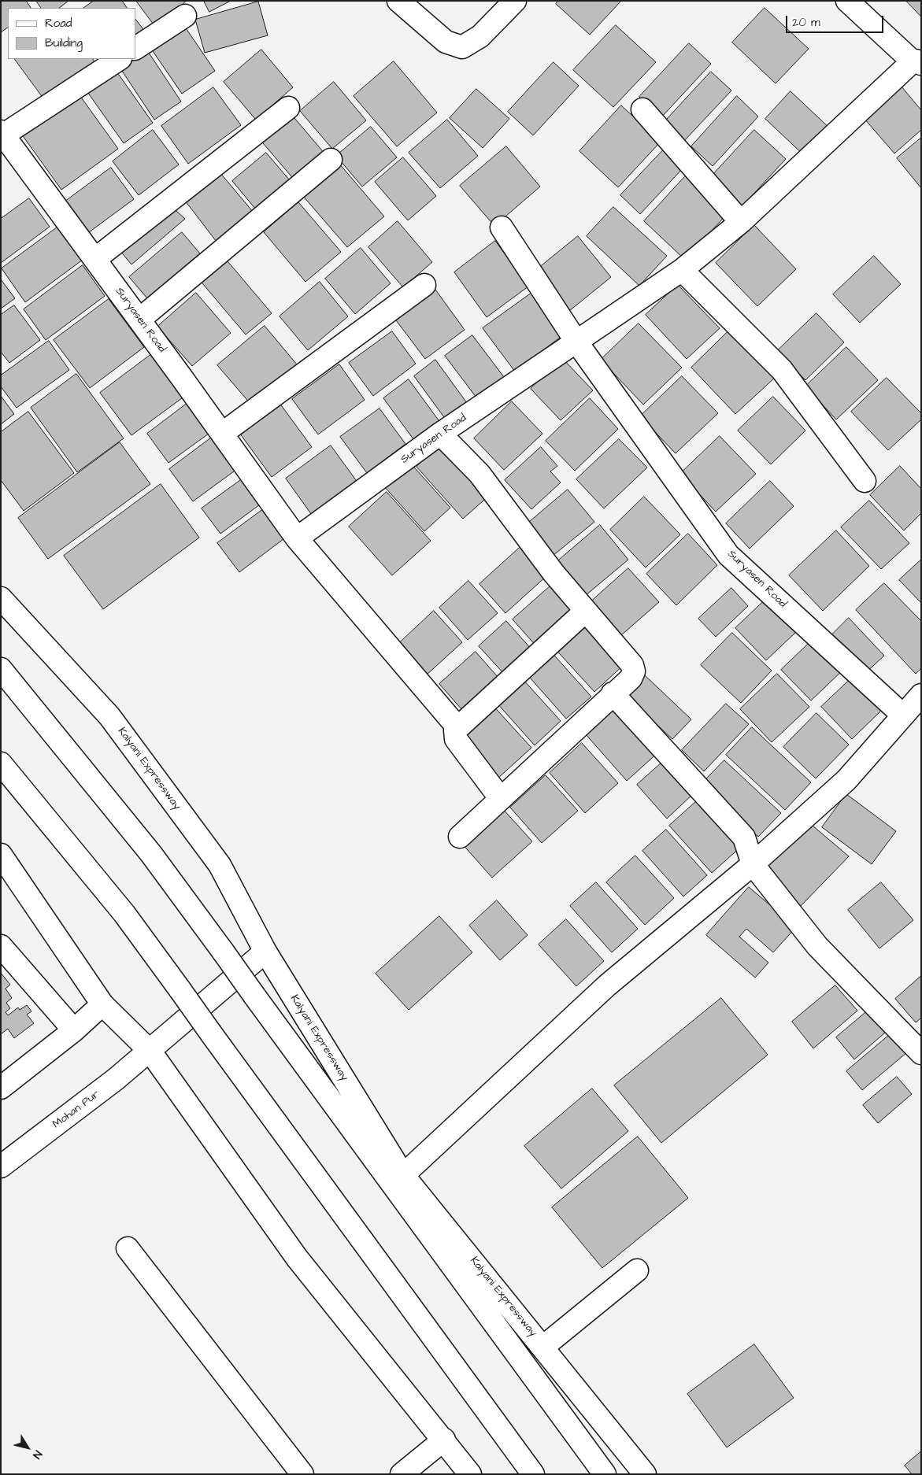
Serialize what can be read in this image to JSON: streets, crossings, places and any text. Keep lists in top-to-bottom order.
{
  "streets": {
    "main road": ["Suryasen Road", "Kalyani Expressway", "Mohan Pur"]
  },
  "crossings": [
    ["Kalyani Expressway", "Mohan Pur"]
  ],
  "legend": ["Road", "Building"],
  "scale_bar": "20 m",
  "north": "bottom right"
}
